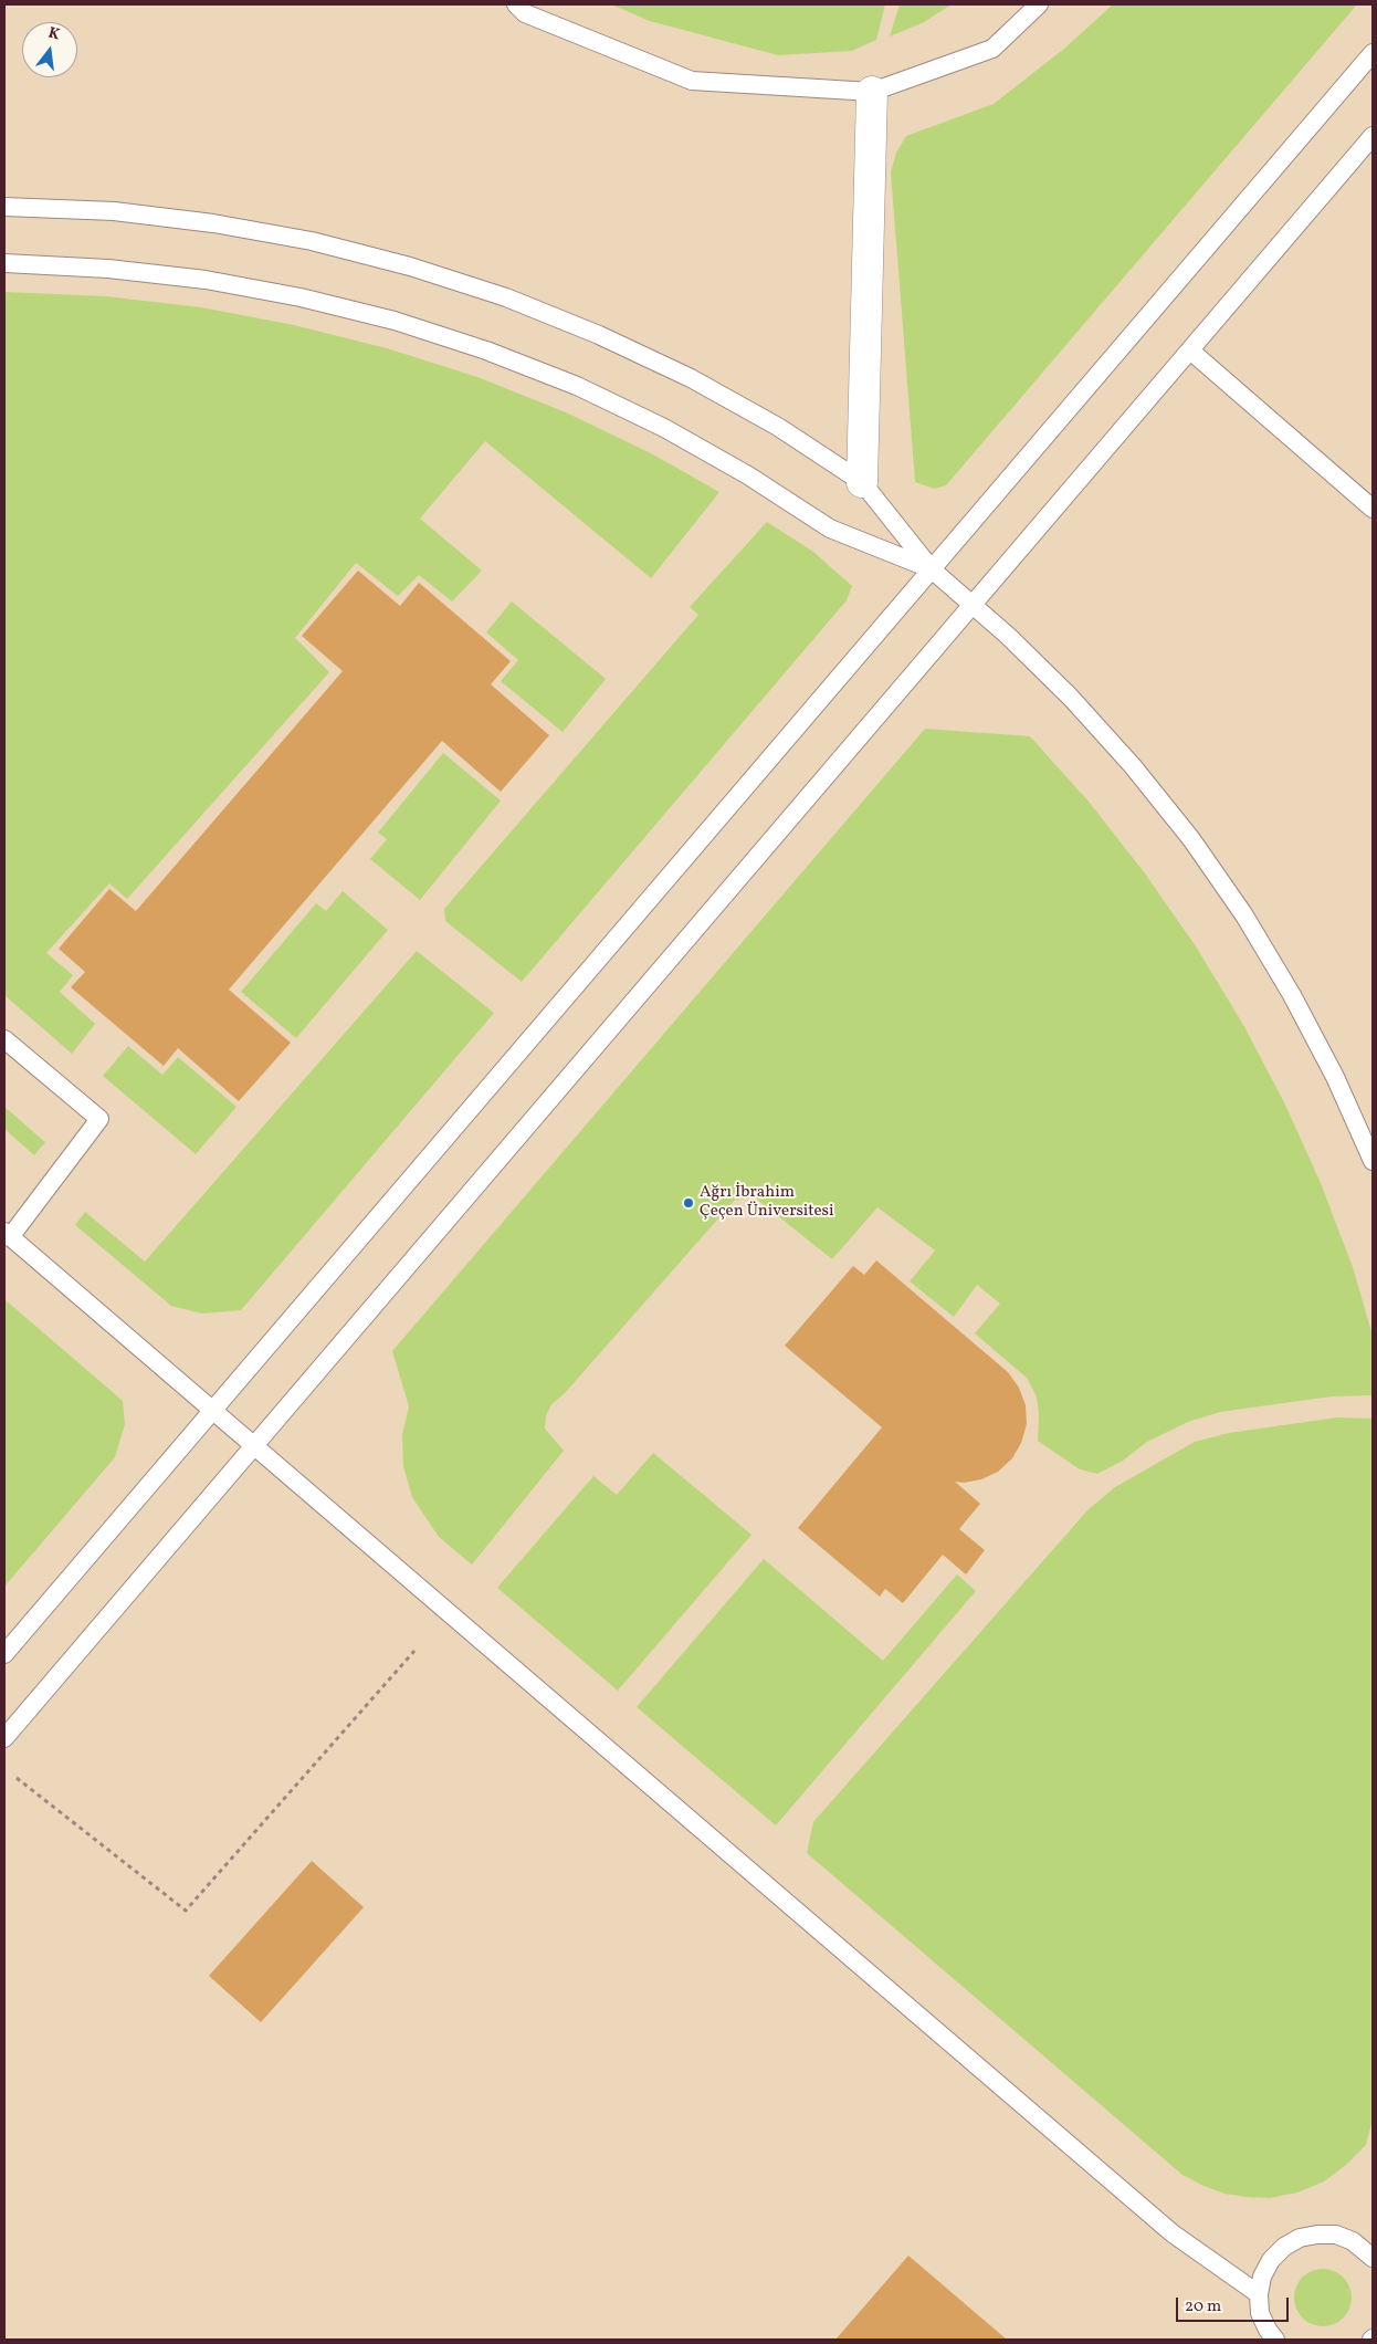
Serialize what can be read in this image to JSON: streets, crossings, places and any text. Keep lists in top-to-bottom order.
{
  "places": ["Ağrı İbrahim Çeçen Üniversitesi"],
  "scale_bar": "20 m",
  "north": "top"
}
